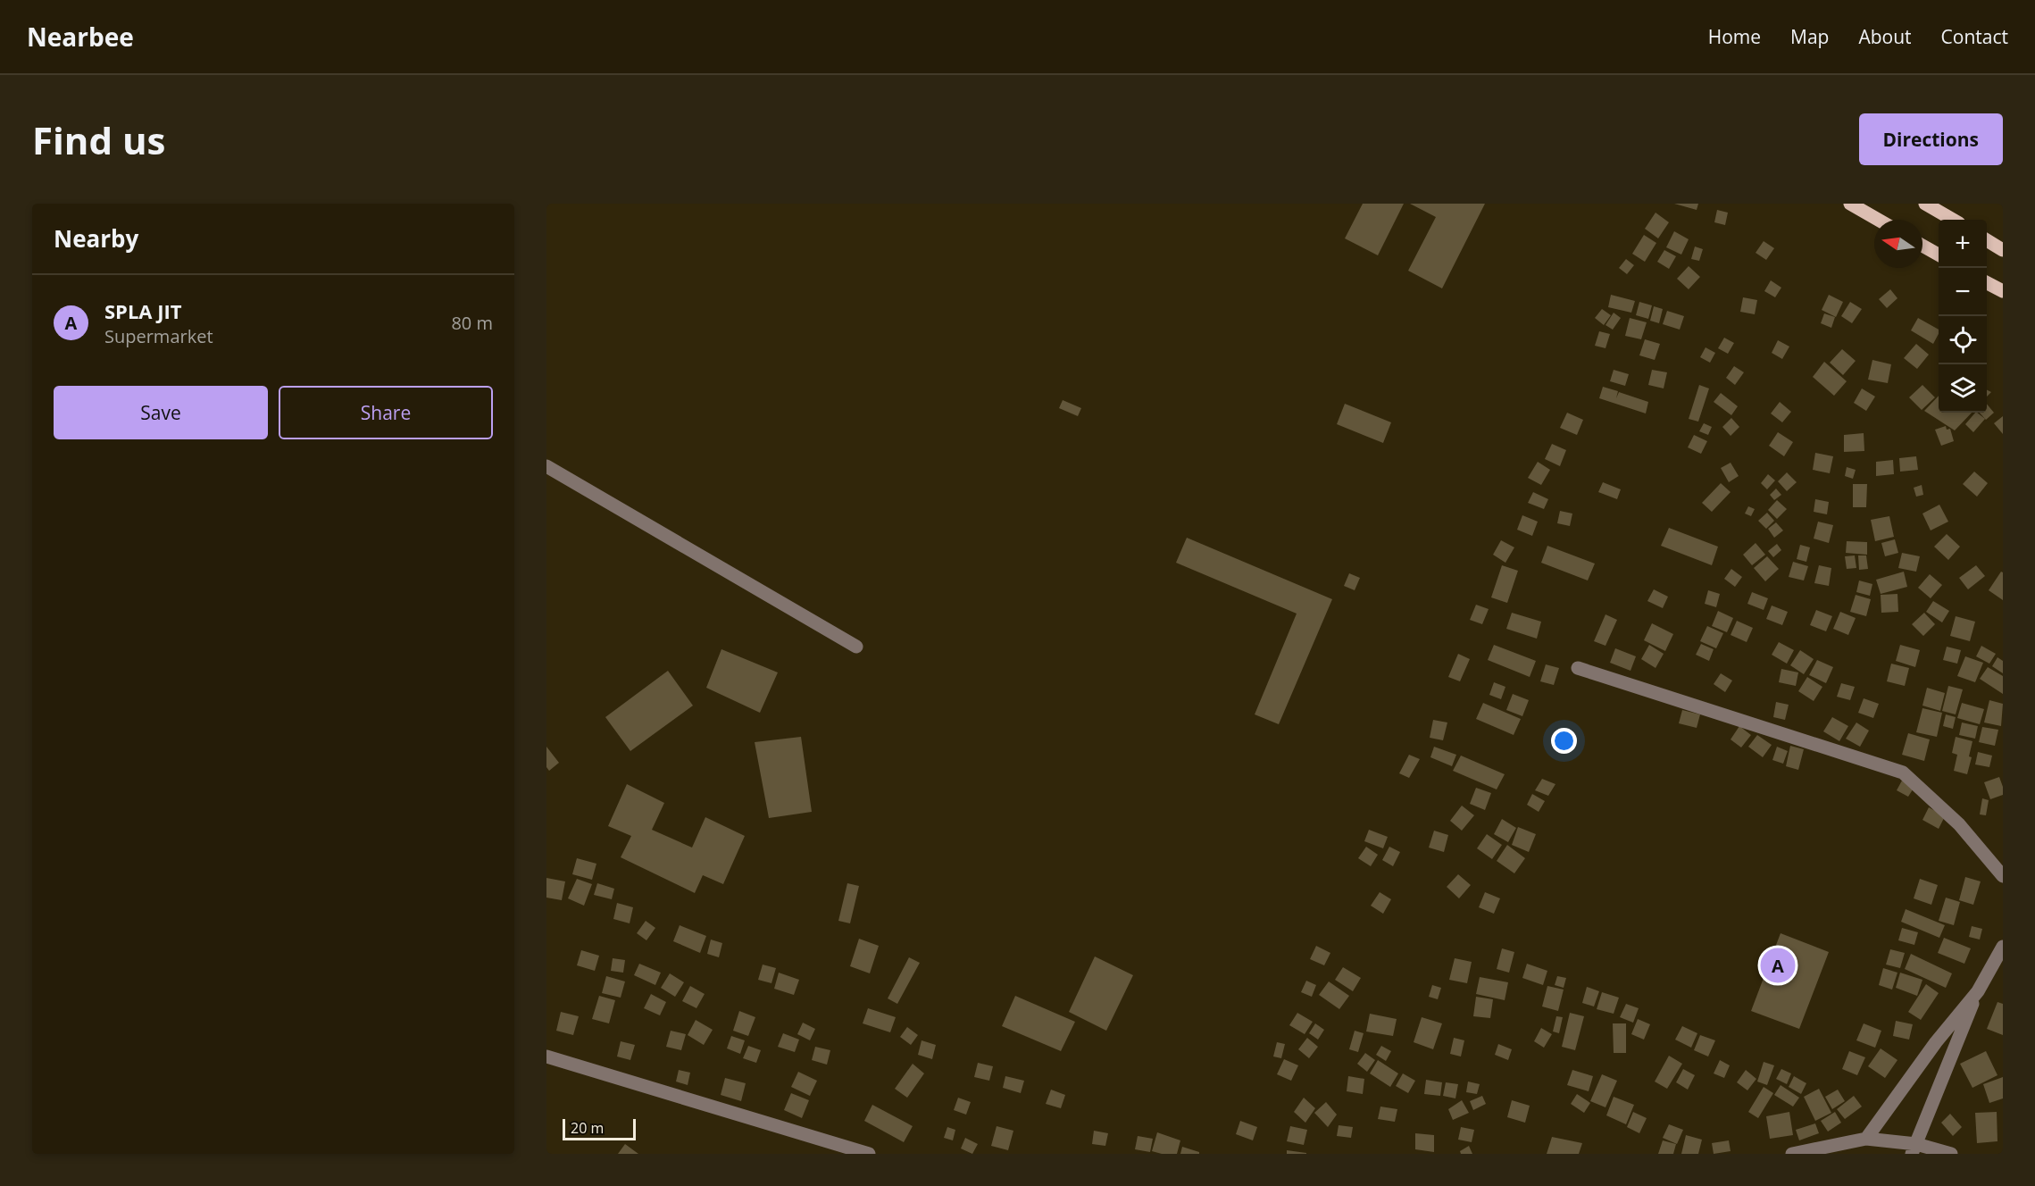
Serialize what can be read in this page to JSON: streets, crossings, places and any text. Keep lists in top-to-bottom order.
{
  "scale_bar": "20 m",
  "north": "left",
  "page": {
    "header": "Nearbee",
    "nav": [
      "Home",
      "Map",
      "About",
      "Contact"
    ],
    "buttons": [
      "Directions",
      ["Save", "Share"]
    ],
    "title": "Find us",
    "heading": "Nearby",
    "map_buttons": ["+", "−"],
    "list": [
      {
        "mark": "A",
        "name": "SPLA JIT",
        "note": "Supermarket",
        "value": "80 m"
      }
    ],
    "pins": "A",
    "scale": "20 m"
  }
}
